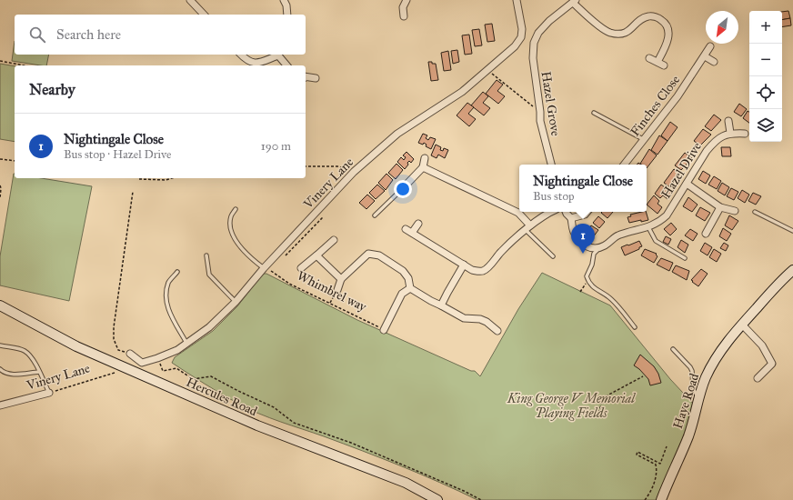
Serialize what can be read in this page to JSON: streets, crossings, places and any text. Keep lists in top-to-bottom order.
{
  "streets": {
    "street": [
      "Hazel Grove",
      "Finches Close",
      "Hazel Drive",
      "Vinery Lane",
      "Whimbrel way",
      "Hercules Road",
      "Haye Road"
    ]
  },
  "crossings": [
    ["Vinery Lane", "Whimbrel way"]
  ],
  "parks": ["King George V Memorial Playing Fields"],
  "north": "bottom left",
  "page": {
    "map_buttons": ["+", "−"],
    "search": "Search here",
    "heading": "Nearby",
    "list": [
      {
        "mark": "1",
        "name": "Nightingale Close",
        "note": "Bus stop · Hazel Drive",
        "value": "190 m"
      }
    ],
    "popup": ["Nightingale Close", "Bus stop"],
    "pins": "1"
  }
}
